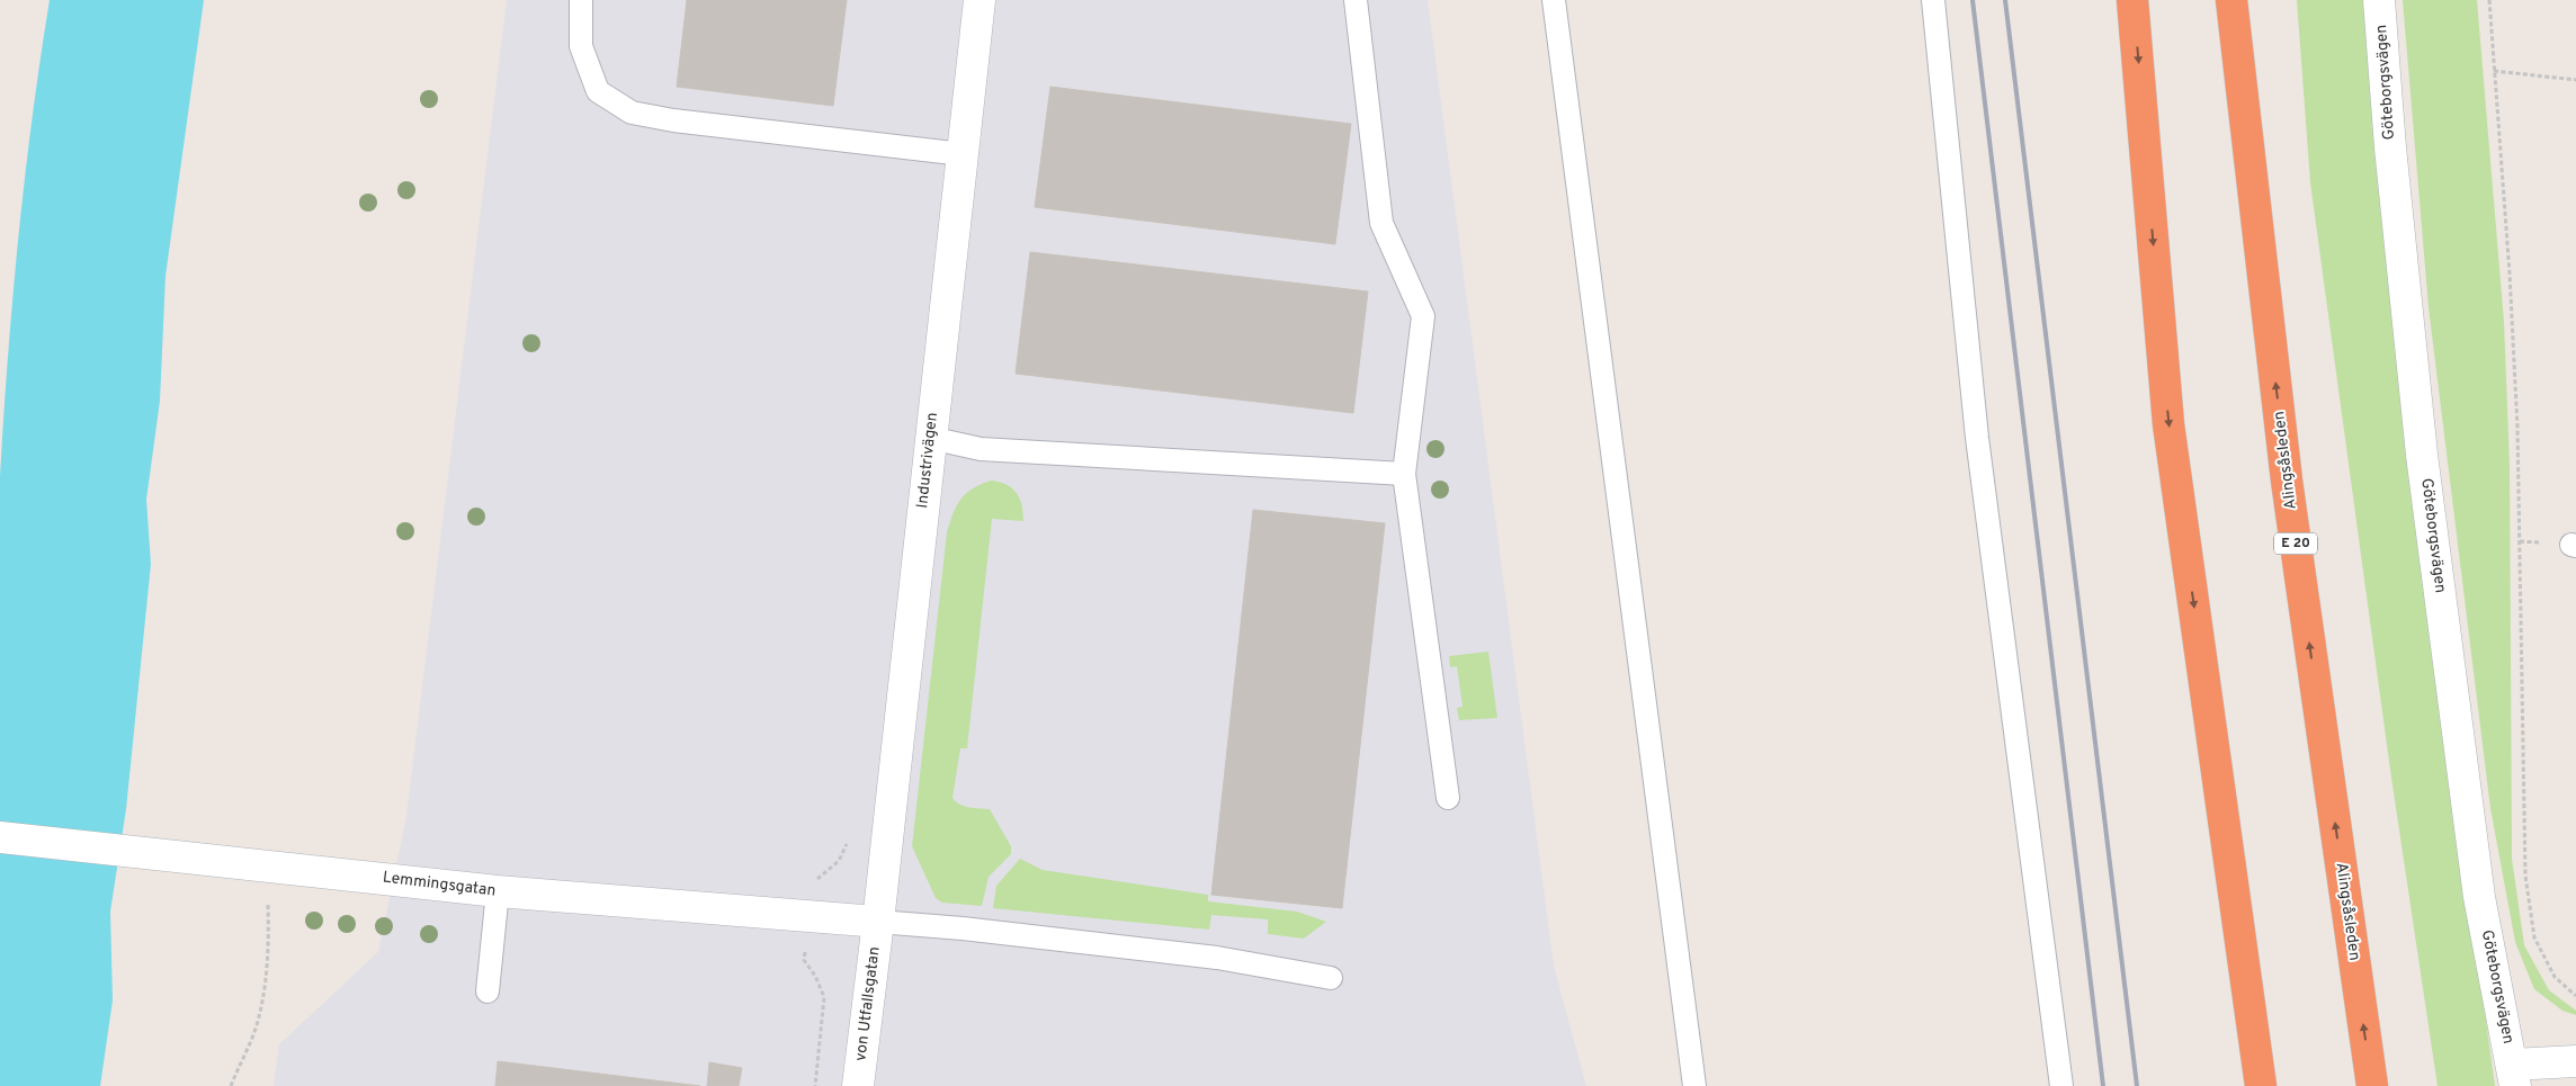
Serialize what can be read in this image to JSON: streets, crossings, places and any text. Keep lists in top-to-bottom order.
{
  "streets": {
    "highway": ["Alingsåsleden", "E 20"],
    "street": [
      "Göteborgsvägen",
      "Industrivägen",
      "Lemmingsgatan",
      "von Utfallsgatan"
    ]
  },
  "crossings": [
    ["Industrivägen", "Lemmingsgatan"],
    ["Industrivägen", "von Utfallsgatan"],
    ["Lemmingsgatan", "von Utfallsgatan"]
  ]
}
